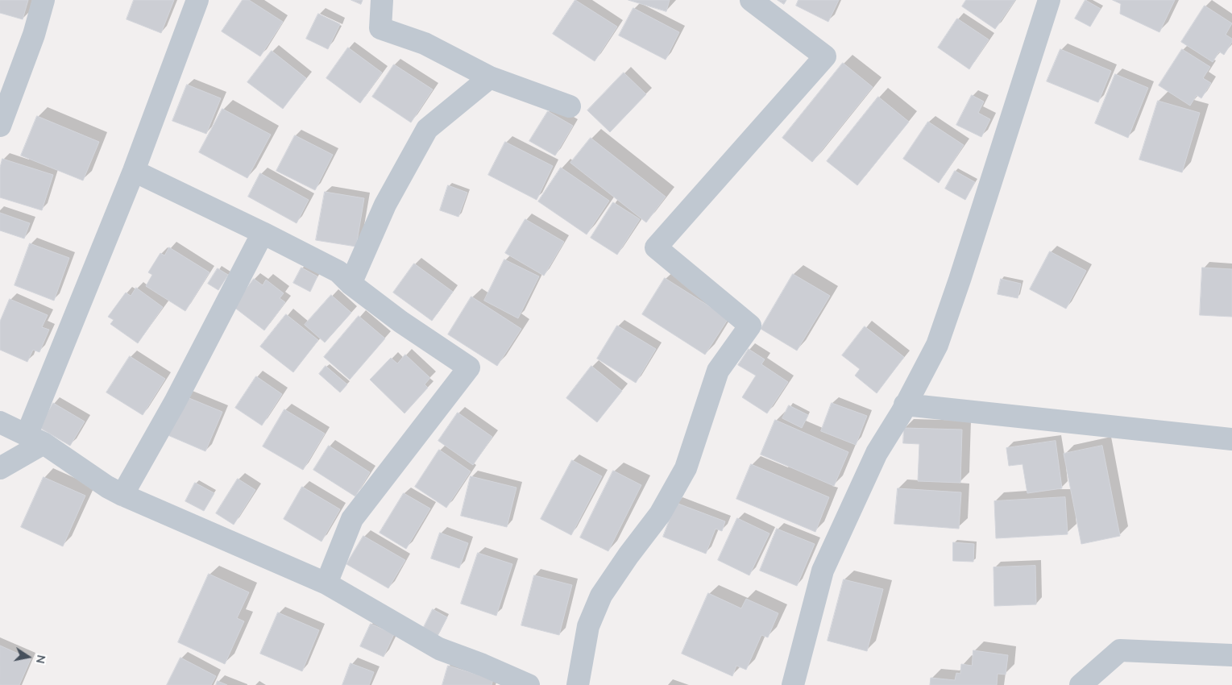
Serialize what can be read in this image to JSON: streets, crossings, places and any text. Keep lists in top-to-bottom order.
{
  "north": "right"
}
